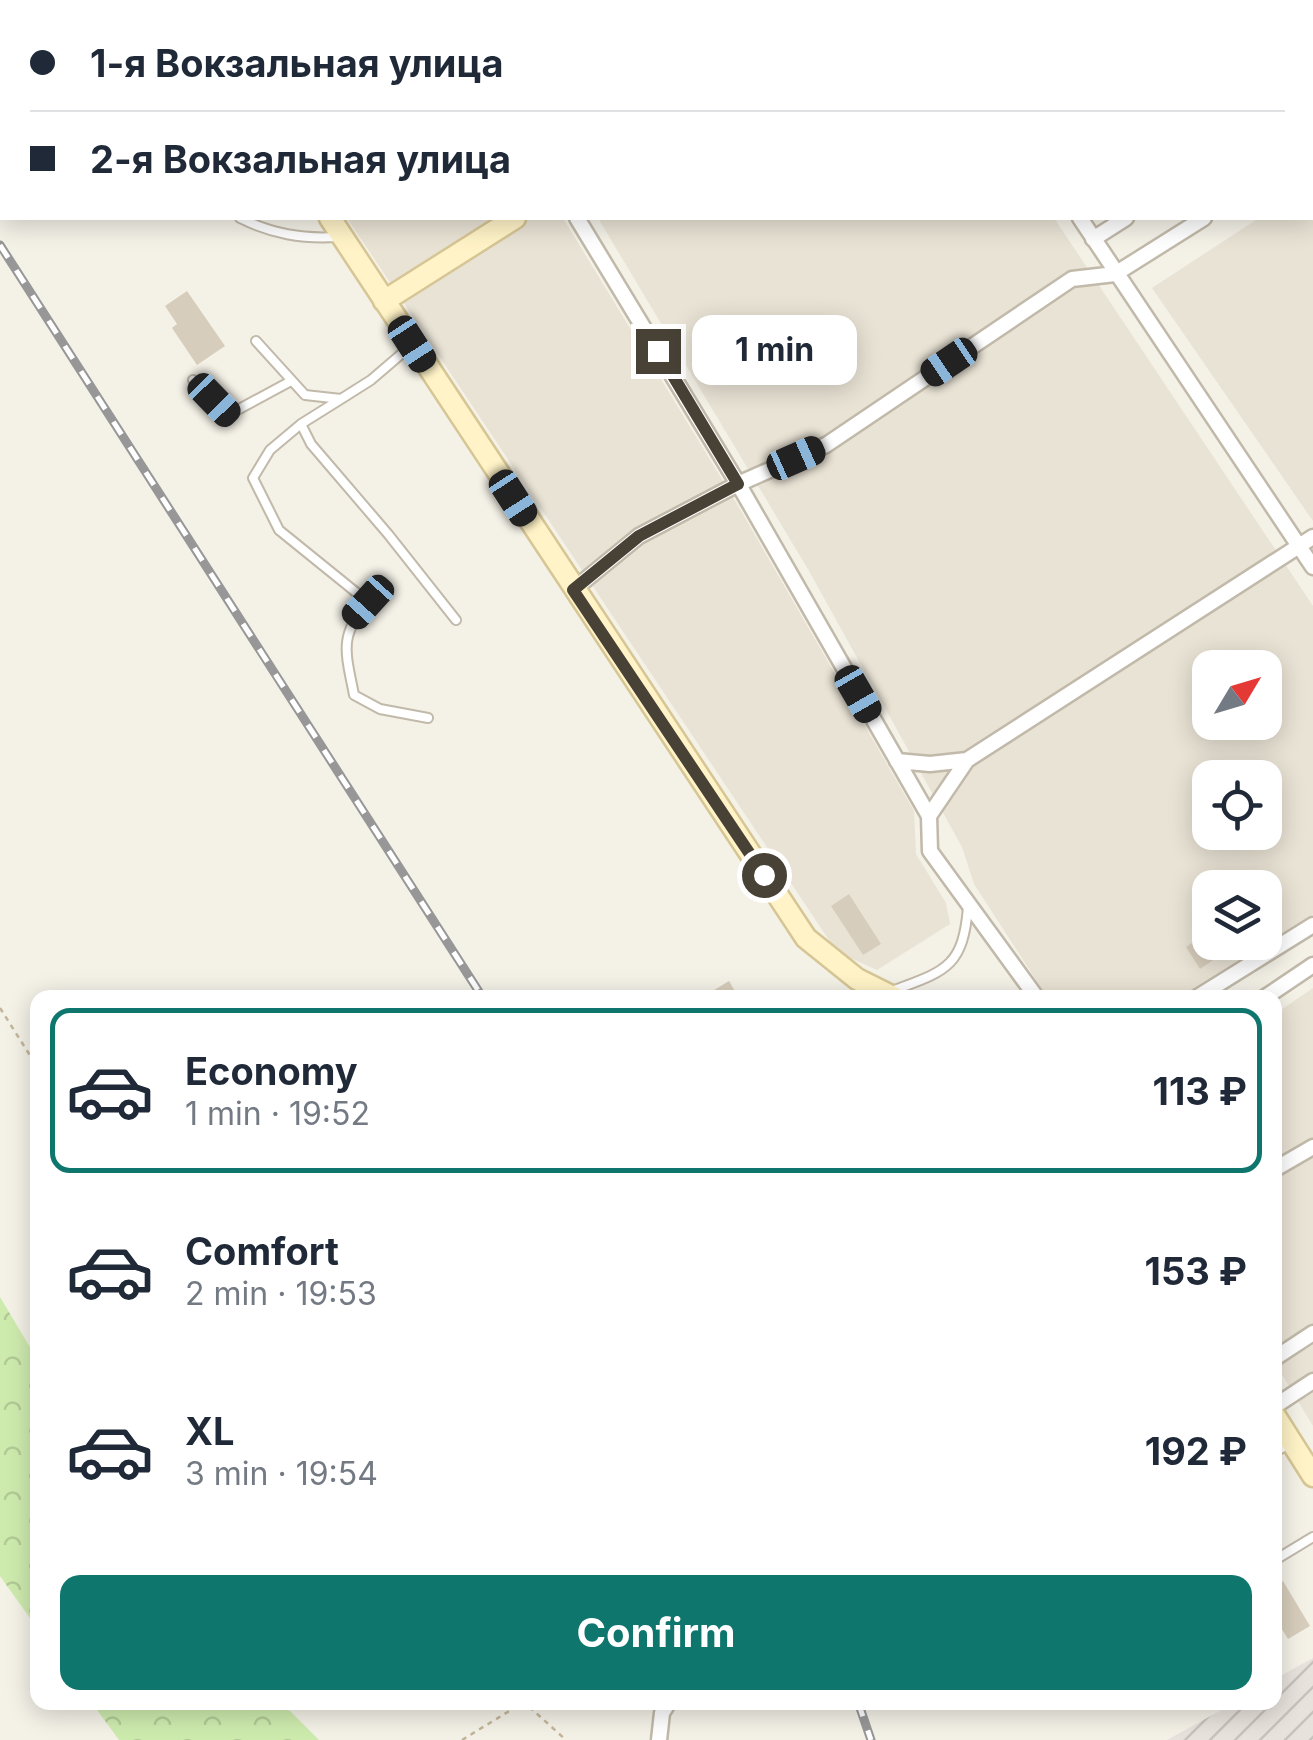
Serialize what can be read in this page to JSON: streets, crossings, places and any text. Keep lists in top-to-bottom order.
{
  "north": "top right",
  "page": {
    "banner": ["1-я Вокзальная улица", "2-я Вокзальная улица"],
    "bubble": "1 min",
    "list": [
      {
        "name": "Economy",
        "note": "1 min · 19:52",
        "value": "113 ₽"
      },
      {
        "name": "Comfort",
        "note": "2 min · 19:53",
        "value": "153 ₽"
      },
      {
        "name": "XL",
        "note": "3 min · 19:54",
        "value": "192 ₽"
      }
    ],
    "buttons": "Confirm"
  }
}
